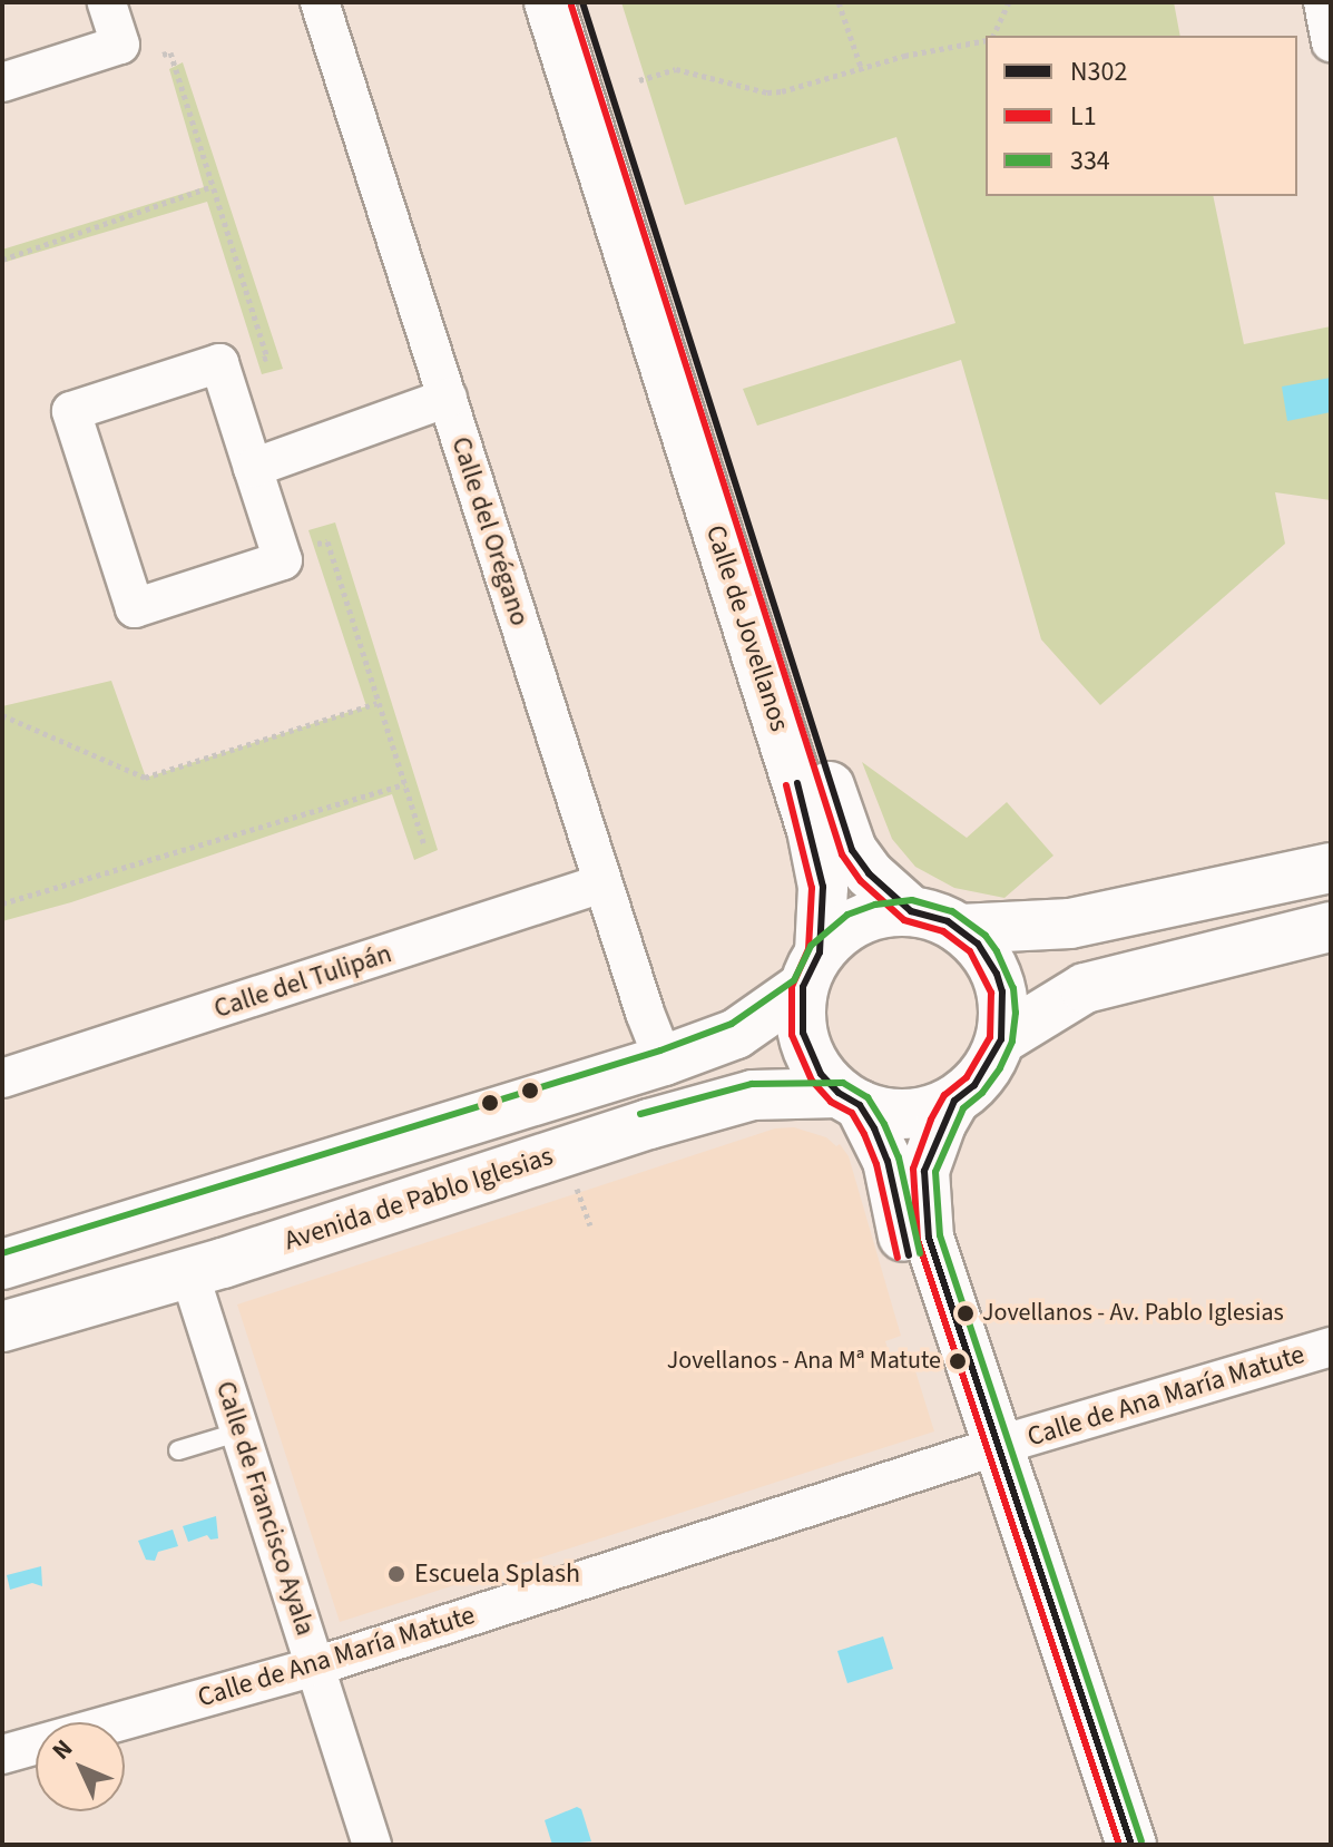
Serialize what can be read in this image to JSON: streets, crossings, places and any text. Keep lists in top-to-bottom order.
{
  "streets": {
    "street": [
      "Calle del Orégano",
      "Calle de Jovellanos",
      "Calle del Tulipán",
      "Avenida de Pablo Iglesias",
      "Calle de Ana María Matute",
      "Calle de Francisco Ayala"
    ]
  },
  "crossings": [
    ["Calle del Orégano", "Calle del Tulipán"],
    ["Calle de Jovellanos", "Avenida de Pablo Iglesias"],
    ["Avenida de Pablo Iglesias", "Calle de Francisco Ayala"],
    ["Calle de Ana María Matute", "Calle de Francisco Ayala"]
  ],
  "places": ["Jovellanos - Av. Pablo Iglesias", "Jovellanos - Ana Mª Matute", "Escuela Splash"],
  "lines": ["transit line N302", "transit line L1", "transit line 334"],
  "legend": ["N302", "L1", "334"],
  "north": "top left"
}
